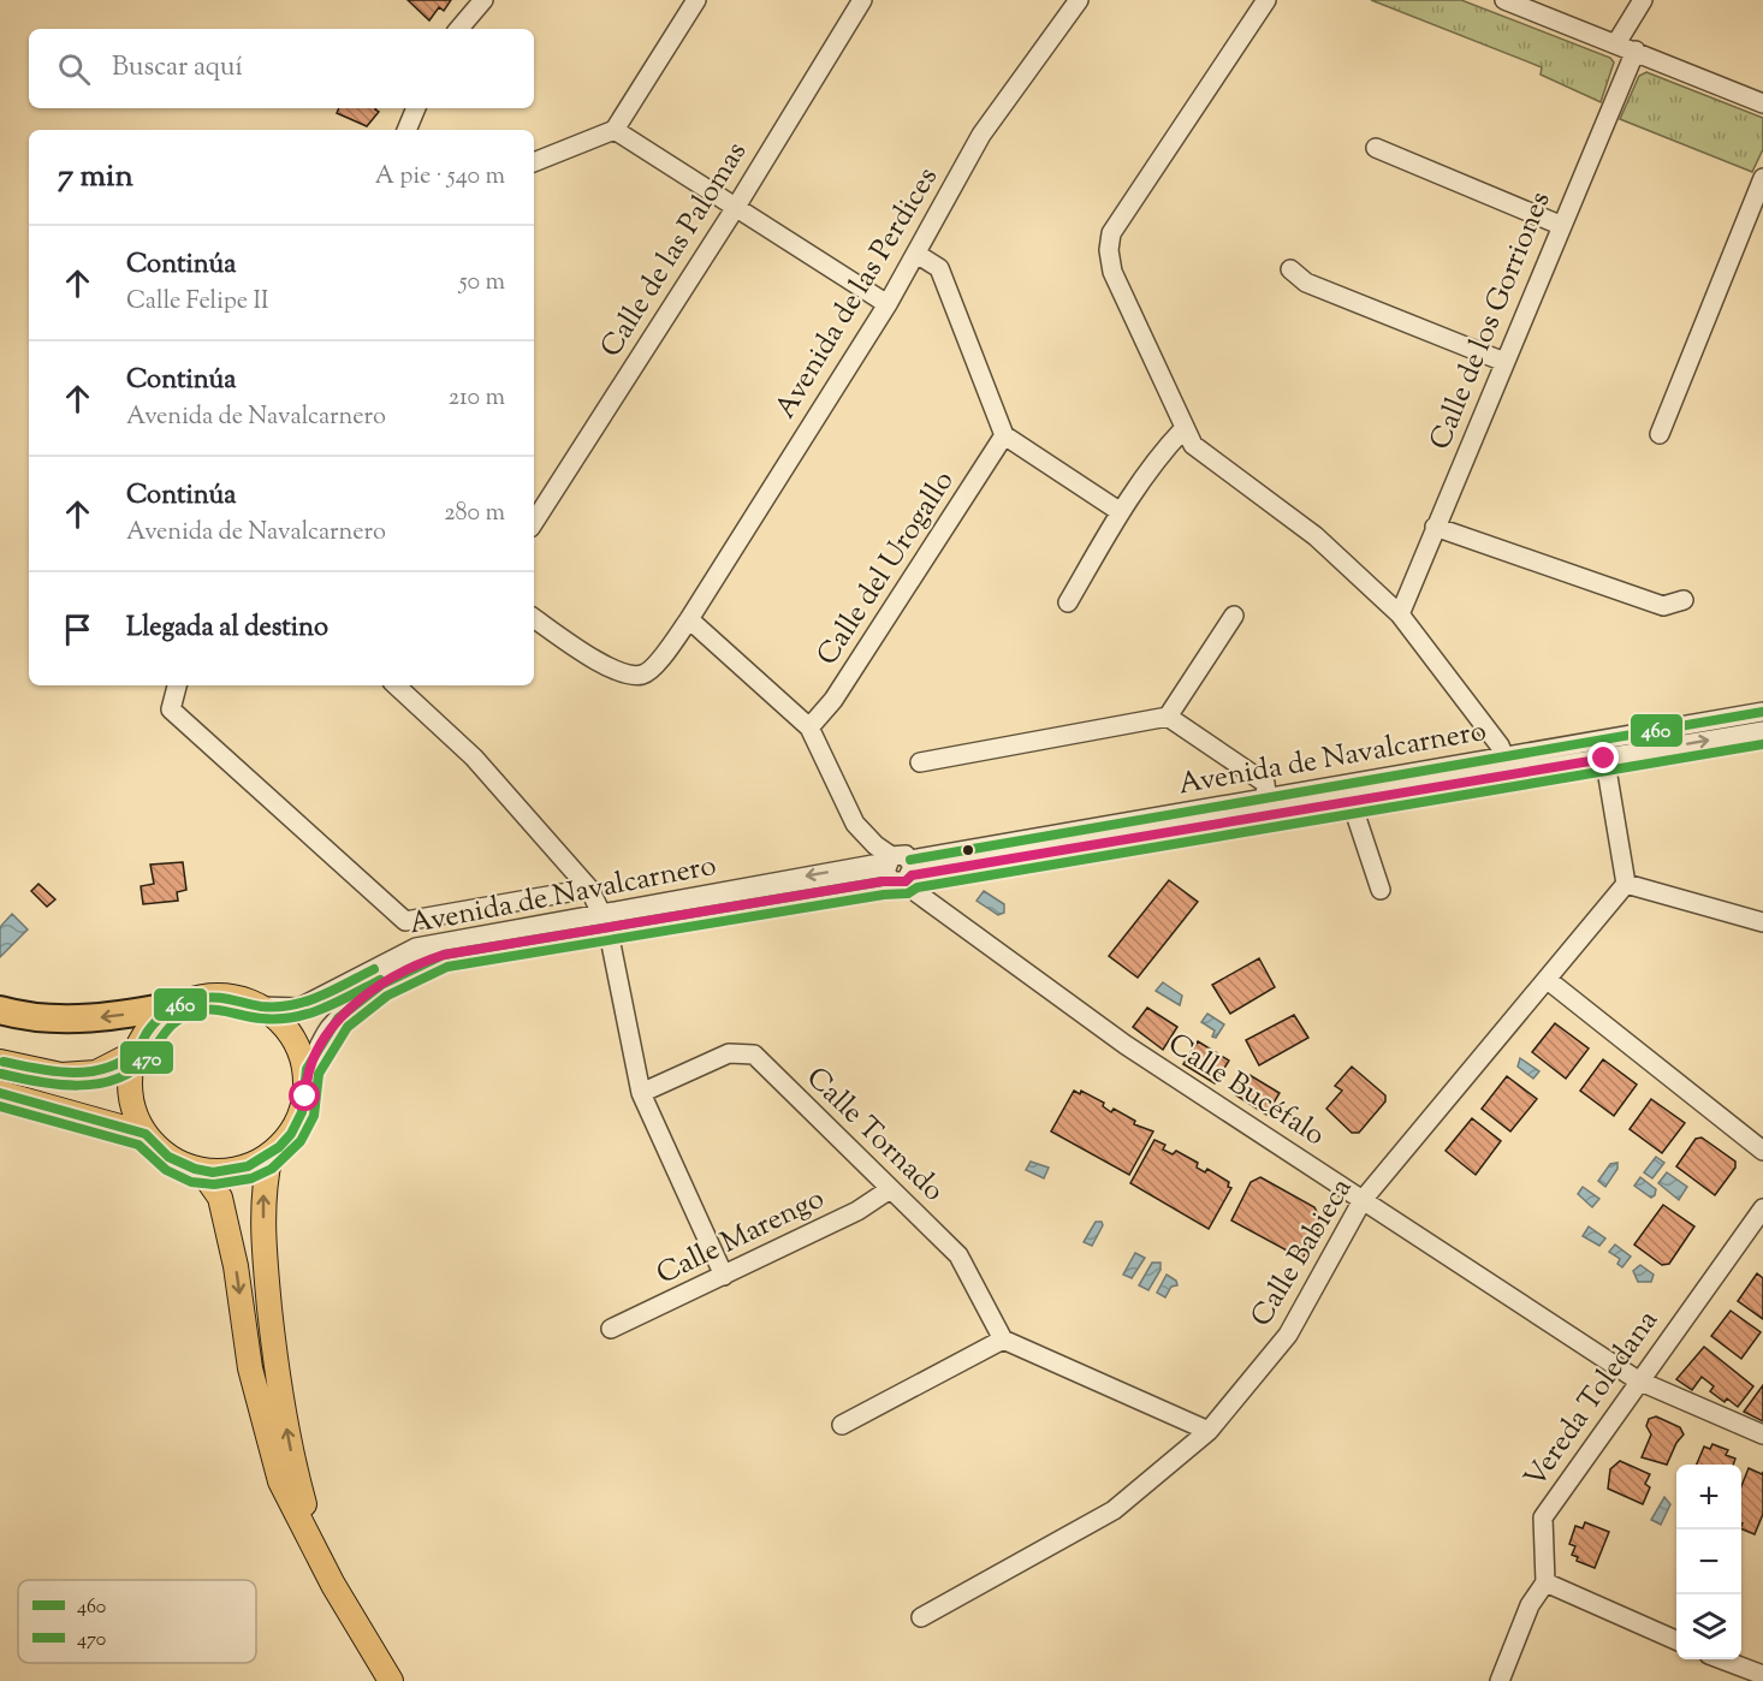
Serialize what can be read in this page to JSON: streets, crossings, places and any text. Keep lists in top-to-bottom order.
{
  "streets": {
    "street": [
      "Calle de las Palomas",
      "Avenida de las Perdices",
      "Calle de los Gorriones",
      "Calle del Urogallo",
      "Avenida de Navalcarnero",
      "Calle Bucéfalo",
      "Calle Tornado",
      "Calle Marengo",
      "Calle Babieca",
      "Vereda Toledana"
    ]
  },
  "crossings": [
    ["Avenida de Navalcarnero", "Calle Bucéfalo"],
    ["Calle Bucéfalo", "Calle Babieca"],
    ["Calle Bucéfalo", "Vereda Toledana"],
    ["Calle Tornado", "Calle Marengo"]
  ],
  "lines": ["transit line 460", "transit line 470"],
  "legend": ["460", "470"],
  "page": {
    "search": "Buscar aquí",
    "heading": ["7 min", "A pie · 540 m"],
    "list": [
      ["Continúa", "Calle Felipe II", "50 m"],
      ["Continúa", "Avenida de Navalcarnero", "210 m"],
      ["Continúa", "Avenida de Navalcarnero", "280 m"],
      "Llegada al destino"
    ],
    "map_buttons": ["+", "−"]
  }
}
